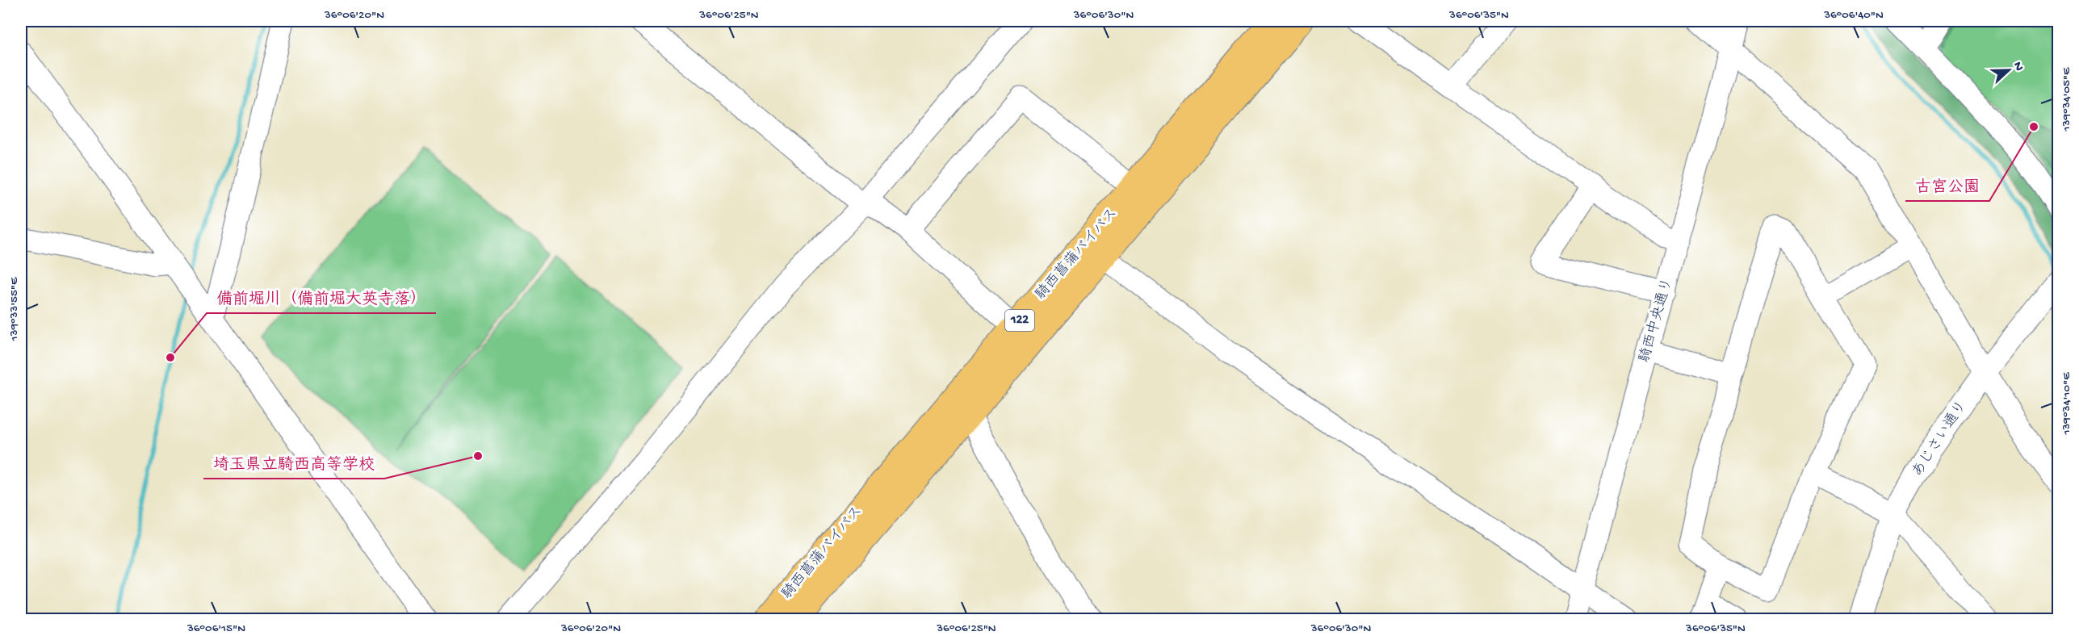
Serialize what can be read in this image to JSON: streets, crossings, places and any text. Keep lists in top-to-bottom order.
{
  "streets": {
    "highway": ["騎西菖蒲バイパス", "122"],
    "street": ["騎西中央通り", "あじさい通り"]
  },
  "places": ["古宮公園", "備前堀川（備前堀大英寺落）", "埼玉県立騎西高等学校"],
  "north": "right",
  "coordinates": [
    "36°06'20\"N",
    "36°06'25\"N",
    "36°06'30\"N",
    "36°06'35\"N",
    "36°06'40\"N",
    "139°34'05\"E",
    "139°33'55\"E",
    "139°34'10\"E",
    "36°06'15\"N"
  ]
}
